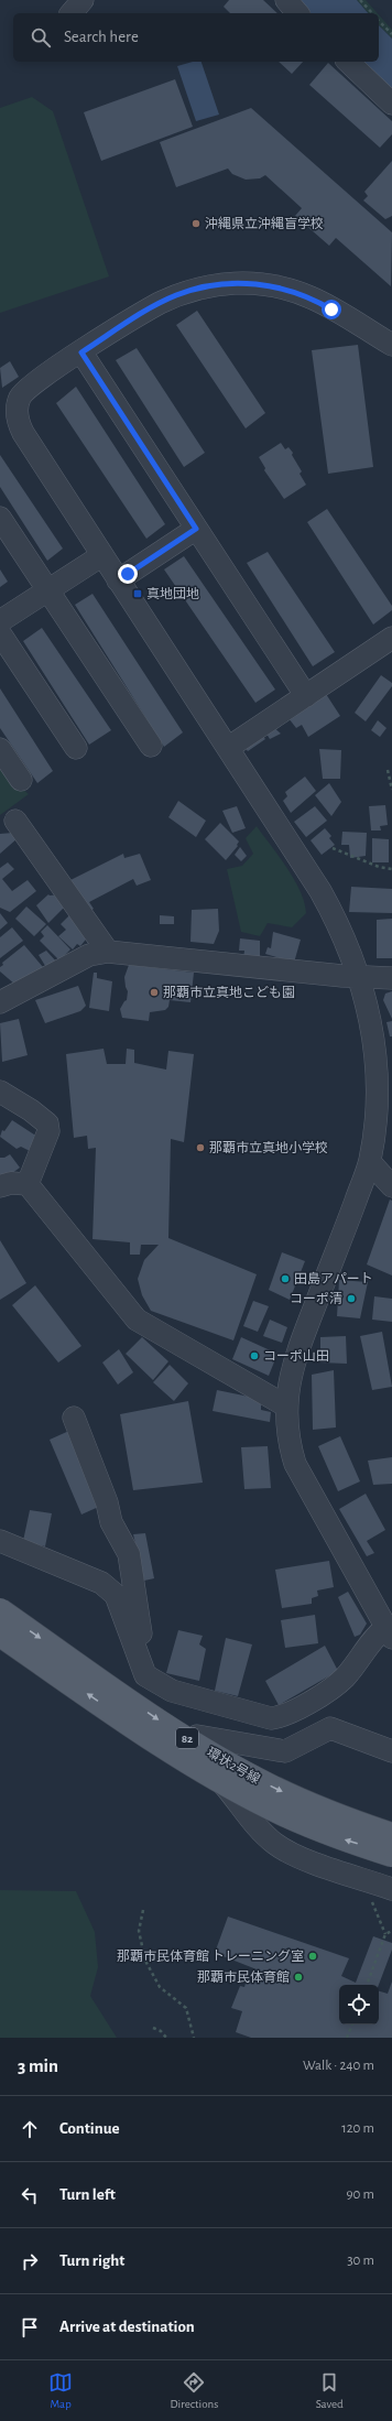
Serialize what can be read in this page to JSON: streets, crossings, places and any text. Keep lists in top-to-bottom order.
{
  "streets": {
    "main road": ["82", "環状2号線"]
  },
  "places": {
    "other": [
      "沖縄県立沖縄盲学校",
      "那覇市立真地こども園",
      "那覇市立真地小学校",
      "田島アパート",
      "コーポ清",
      "コーポ山田",
      "那覇市民体育館 トレーニング室",
      "那覇市民体育館"
    ],
    "transit": ["真地団地"]
  },
  "page": {
    "search": "Search here",
    "heading": ["3 min", "Walk · 240 m"],
    "list": [
      ["Continue", "120 m"],
      ["Turn left", "90 m"],
      ["Turn right", "30 m"],
      "Arrive at destination"
    ],
    "nav": ["Map", "Directions", "Saved"]
  }
}
